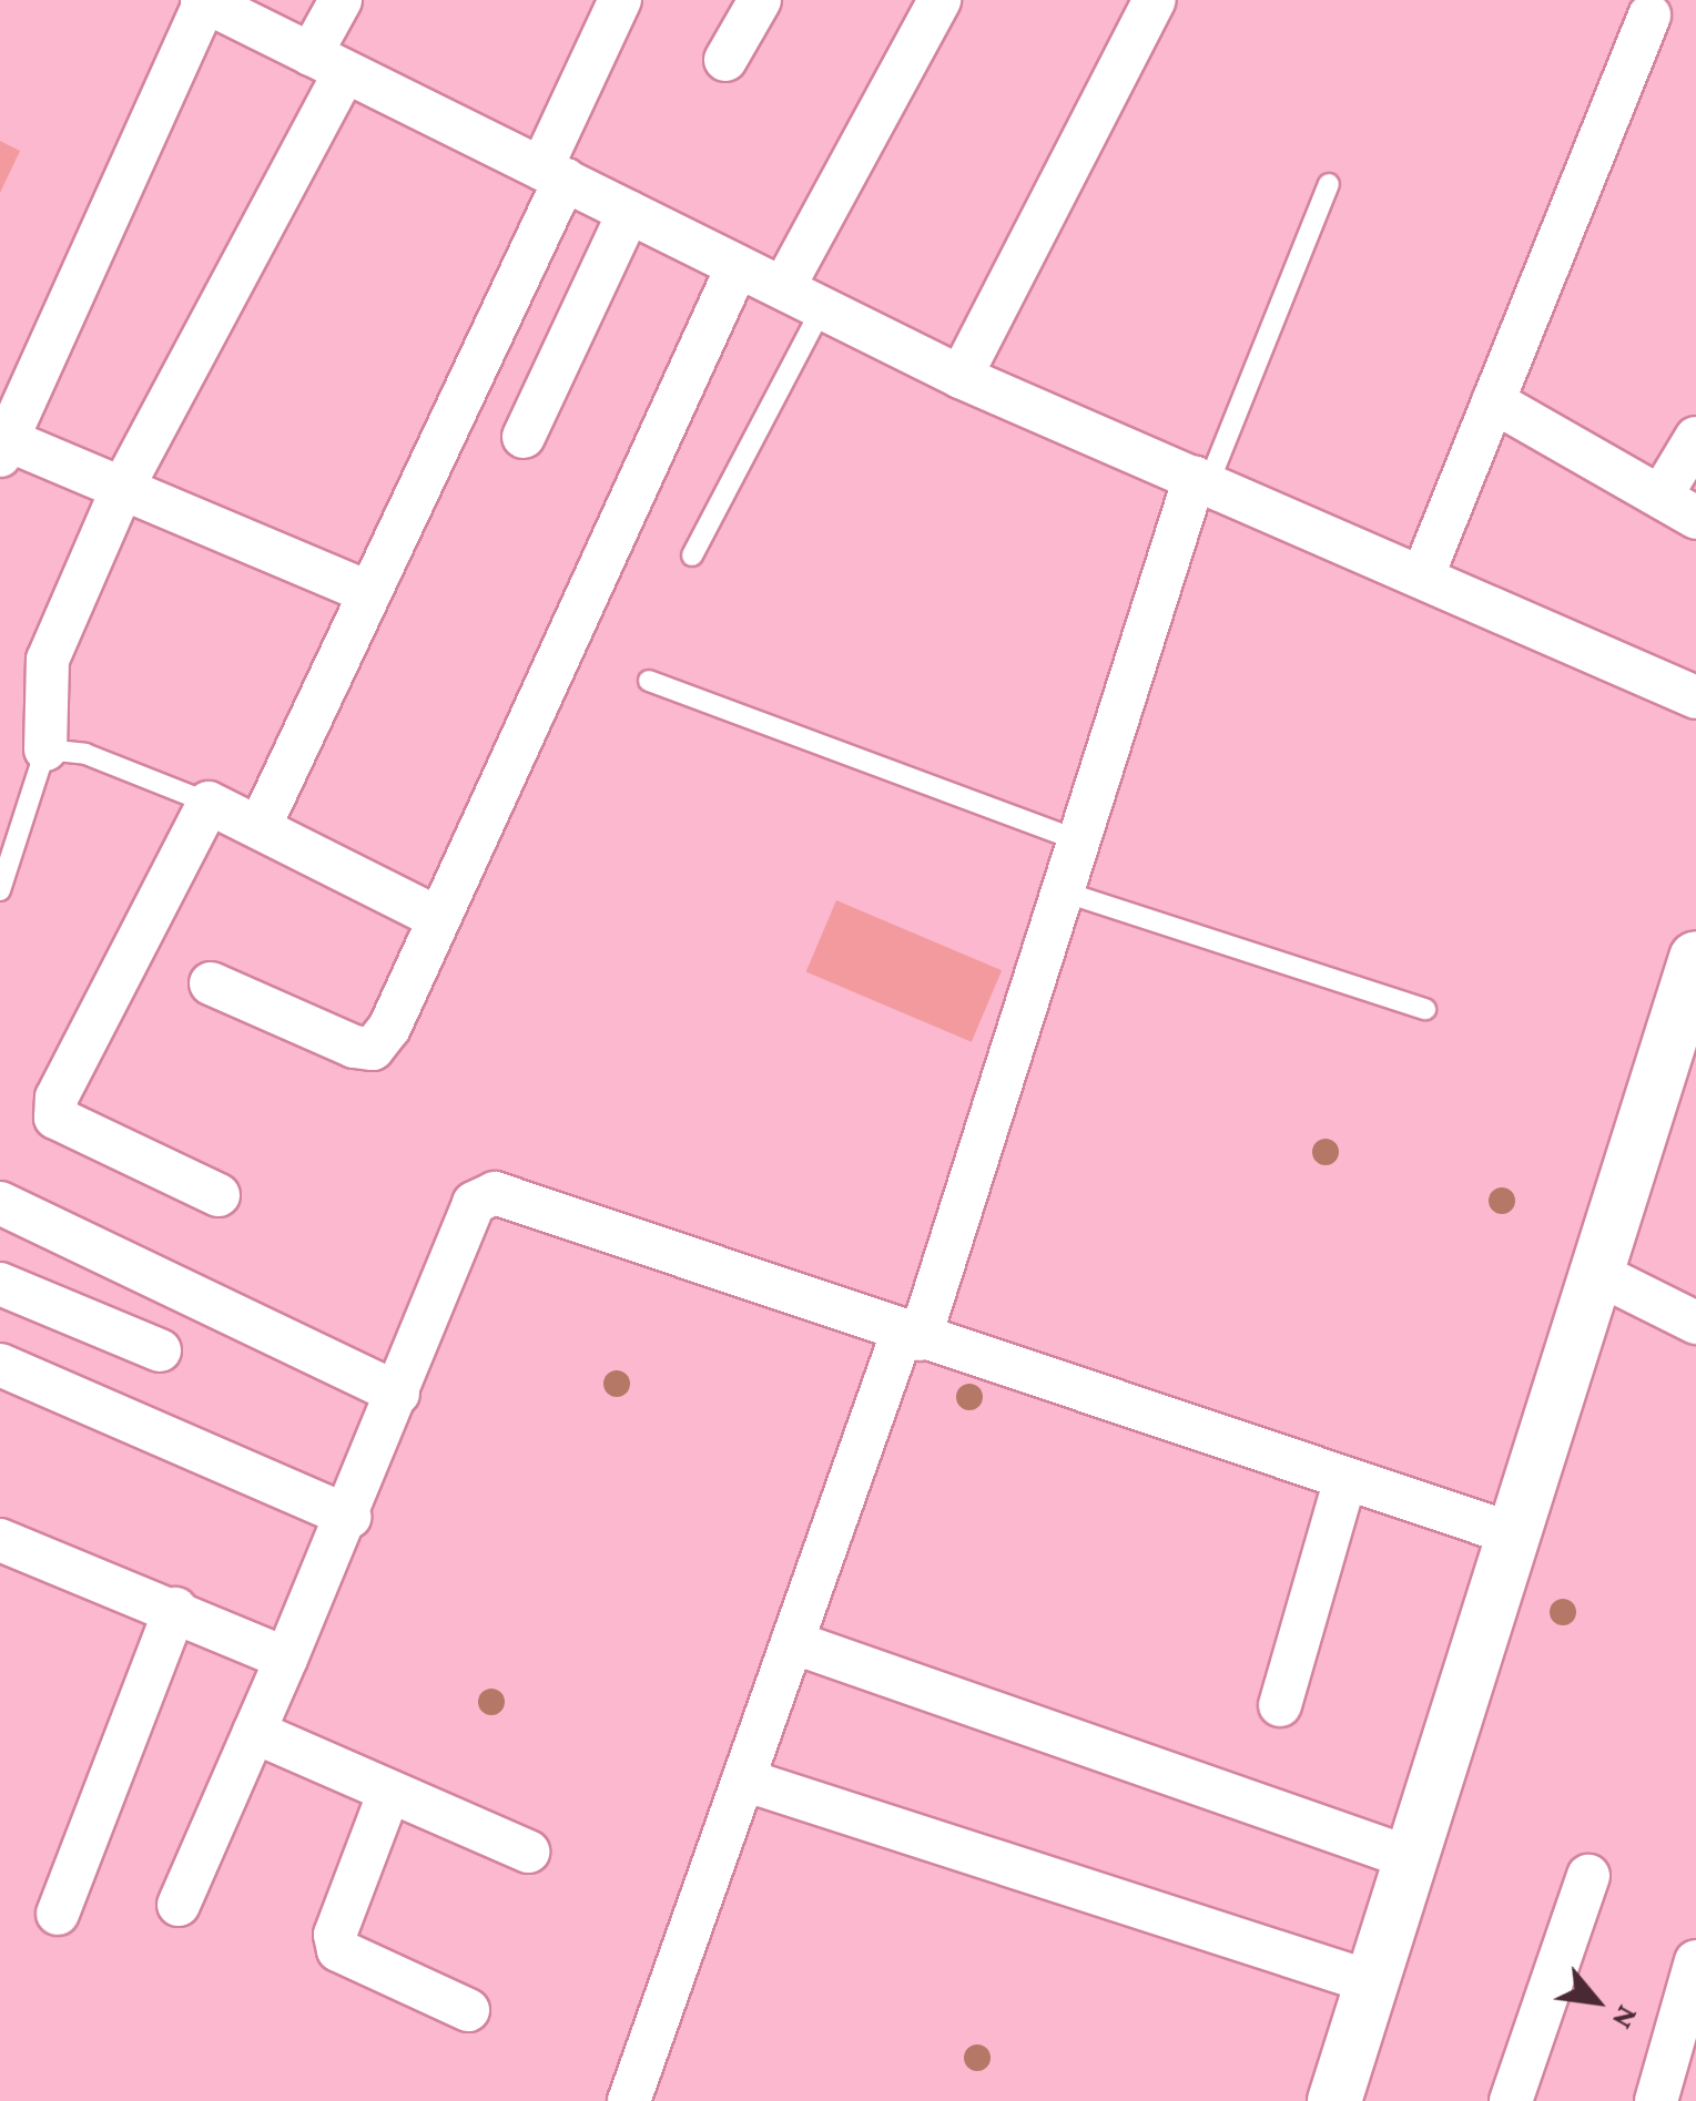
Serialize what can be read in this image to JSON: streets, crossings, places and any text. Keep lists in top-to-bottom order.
{
  "north": "bottom right"
}
